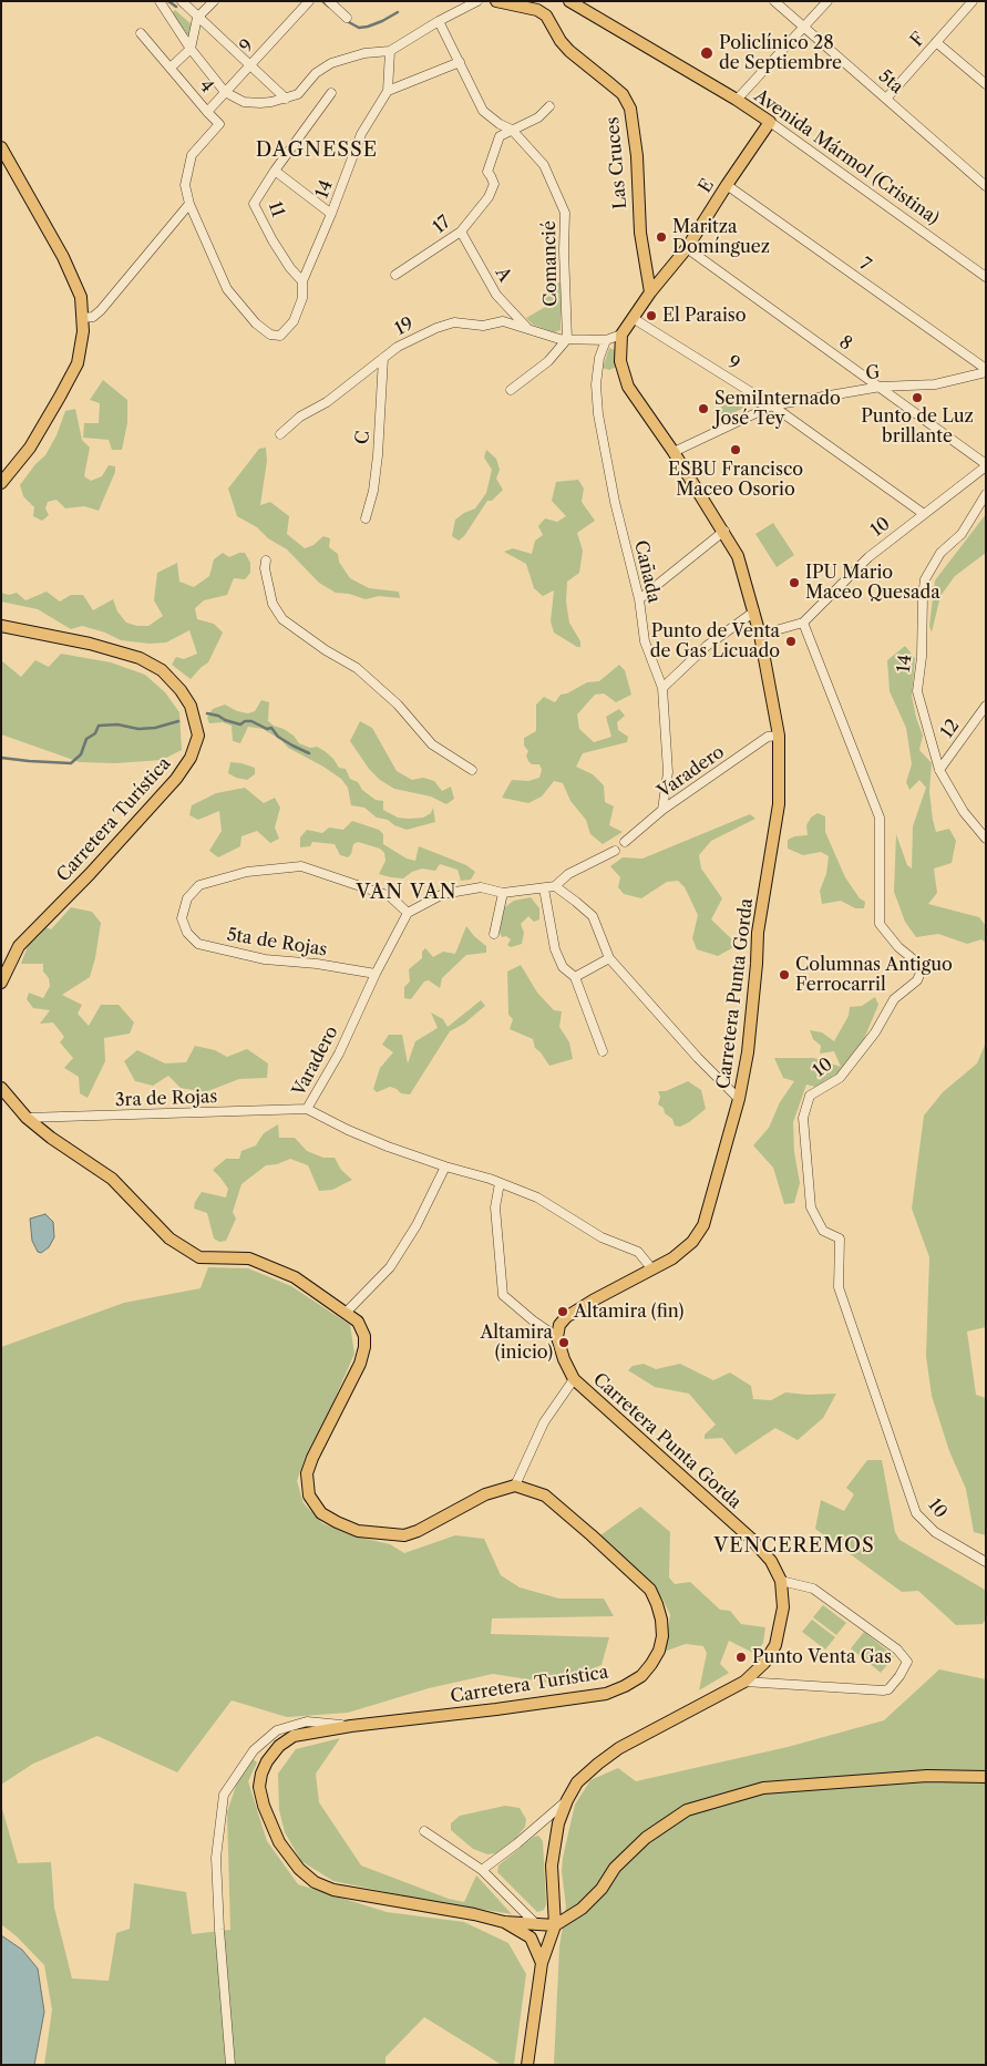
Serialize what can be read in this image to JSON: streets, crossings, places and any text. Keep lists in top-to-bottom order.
{
  "streets": {
    "main road": [
      "Avenida Mármol (Cristina)",
      "Las Cruces",
      "E",
      "Carretera Turística",
      "Carretera Punta Gorda"
    ],
    "street": [
      "F",
      "9",
      "5ta",
      "4",
      "14",
      "11",
      "17",
      "Comancié",
      "7",
      "A",
      "19",
      "8",
      "G",
      "C",
      "10",
      "Cañada",
      "12",
      "Varadero",
      "5ta de Rojas",
      "3ra de Rojas"
    ]
  },
  "crossings": [
    ["F", "5ta"],
    ["9", "4"],
    ["9", "G"],
    ["9", "10"],
    ["4", "14"],
    ["Avenida Mármol (Cristina)", "E"],
    ["Las Cruces", "E"],
    ["E", "7"],
    ["E", "8"],
    ["14", "11"],
    ["14", "12"],
    ["17", "Comancié"],
    ["17", "A"],
    ["Comancié", "19"],
    ["7", "G"],
    ["A", "19"],
    ["19", "C"],
    ["8", "G"],
    ["8", "10"],
    ["G", "Carretera Punta Gorda"],
    ["10", "Carretera Punta Gorda"],
    ["Cañada", "Varadero"],
    ["Varadero", "5ta de Rojas"],
    ["Varadero", "Carretera Punta Gorda"],
    ["Varadero", "3ra de Rojas"],
    ["Carretera Turística", "Carretera Punta Gorda"]
  ],
  "districts": ["DAGNESSE", "VAN VAN", "VENCEREMOS"],
  "places": [
    "Policlínico 28 de Septiembre",
    "Maritza Domínguez",
    "El Paraiso",
    "Punto de Luz brillante",
    "SemiInternado José Tey",
    "ESBU Francisco Maceo Osorio",
    "IPU Mario Maceo Quesada",
    "Punto de Venta de Gas Licuado",
    "Columnas Antiguo Ferrocarril",
    "Altamira (fin)",
    "Altamira (inicio)",
    "Punto Venta Gas"
  ]
}
